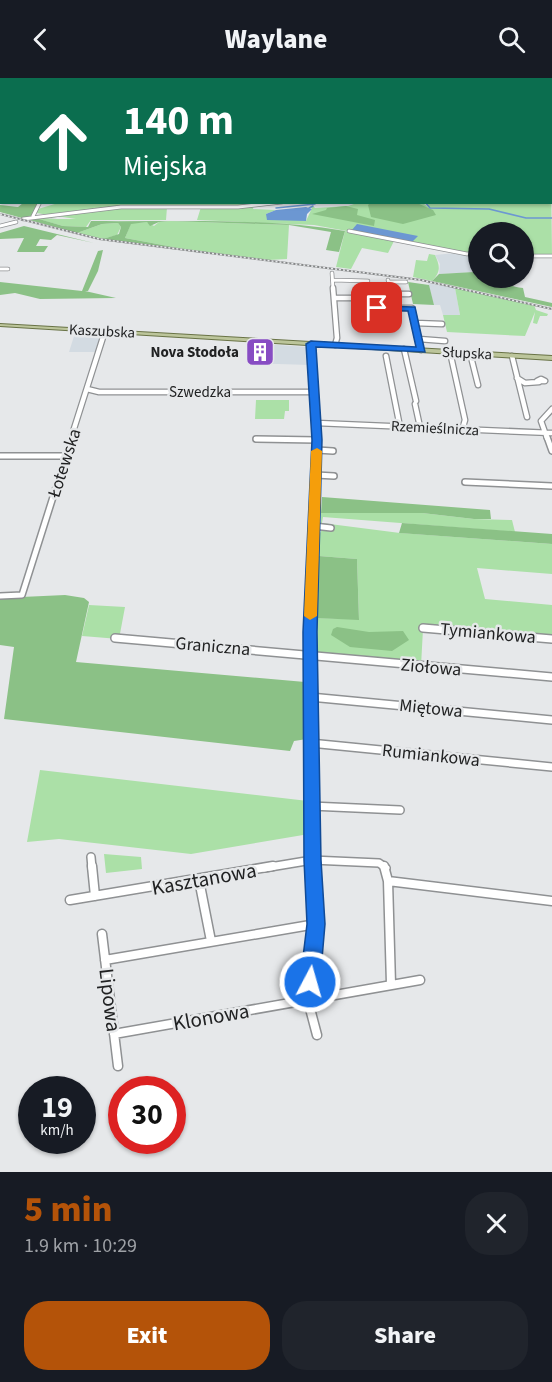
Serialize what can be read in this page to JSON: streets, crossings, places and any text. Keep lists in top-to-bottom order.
{
  "streets": {
    "main road": ["Kaszubska", "Słupska"],
    "street": [
      "Szwedzka",
      "Rzemieślnicza",
      "Łotewska",
      "Tymiankowa",
      "Graniczna",
      "Ziołowa",
      "Miętowa",
      "Rumiankowa",
      "Kasztanowa",
      "Lipowa",
      "Klonowa"
    ]
  },
  "crossings": [
    ["Kaszubska", "Słupska"],
    ["Kaszubska", "Łotewska"],
    ["Szwedzka", "Łotewska"],
    ["Graniczna", "Ziołowa"],
    ["Lipowa", "Klonowa"]
  ],
  "places": {
    "building": ["Nova Stodoła"]
  },
  "page": {
    "header": "Waylane",
    "turn": ["140 m", "Miejska"],
    "speed": "19 km/h",
    "limit": "30",
    "heading": ["5 min", "1.9 km · 10:29"],
    "buttons": ["Exit", "Share"]
  }
}
